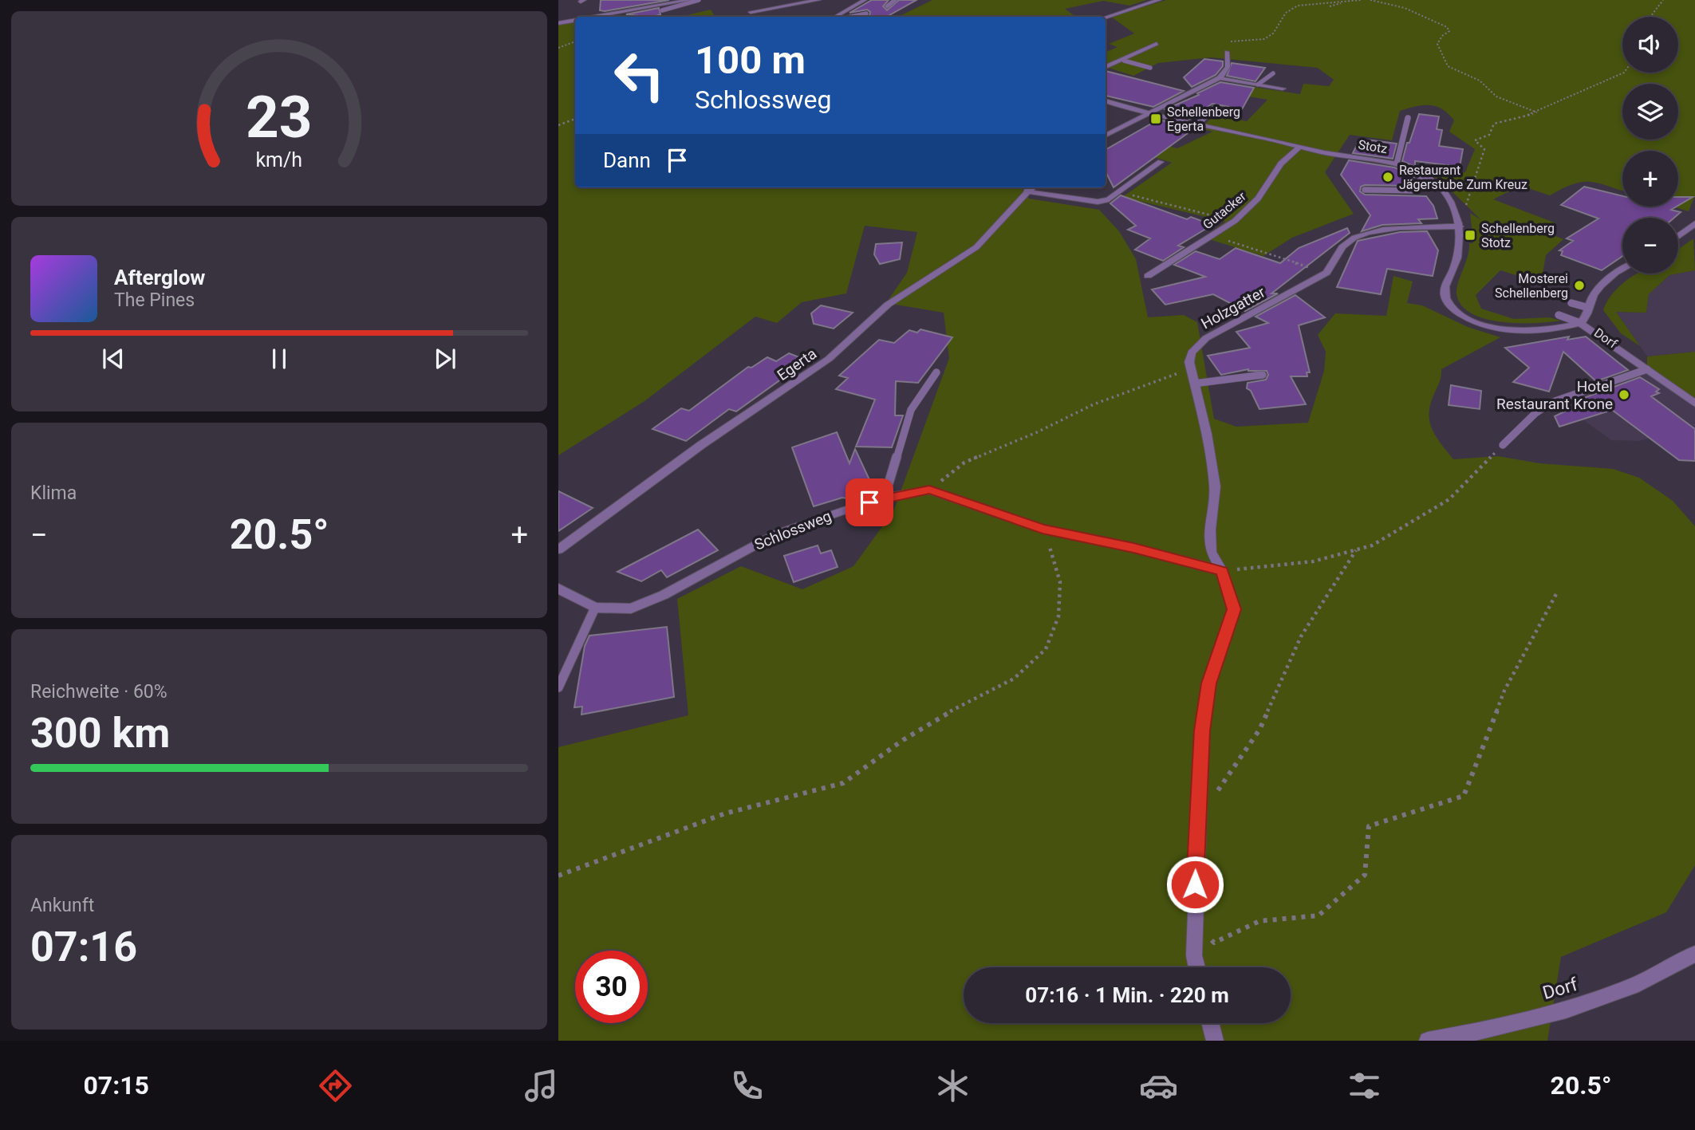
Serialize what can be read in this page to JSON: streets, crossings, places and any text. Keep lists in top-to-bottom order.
{
  "streets": {
    "street": [
      "Stotz",
      "Gutacker",
      "Holzgatter",
      "Dorf",
      "Egerta",
      "Schlossweg"
    ]
  },
  "crossings": [
    ["Stotz", "Gutacker"],
    ["Stotz", "Holzgatter"],
    ["Stotz", "Dorf"]
  ],
  "places": {
    "transit": ["Schellenberg Egerta", "Schellenberg Stotz"],
    "other": ["Restaurant Jägerstube Zum Kreuz", "Mosterei Schellenberg", "Hotel Restaurant Krone"]
  },
  "page": {
    "map_buttons": ["+", "−"],
    "turn": ["100 m", "Schlossweg"],
    "then": "Dann",
    "song": ["Afterglow", "The Pines"],
    "tile": [
      "Klima",
      ["Reichweite · 60%", "300 km"],
      ["Ankunft", "07:16"]
    ],
    "heat": ["−", "20.5°", "+"],
    "limit": "30",
    "trip": "07:16 · 1 Min. · 220 m",
    "tabs": ["07:15", "20.5°"],
    "gauge": ["23", "km/h"]
  }
}
